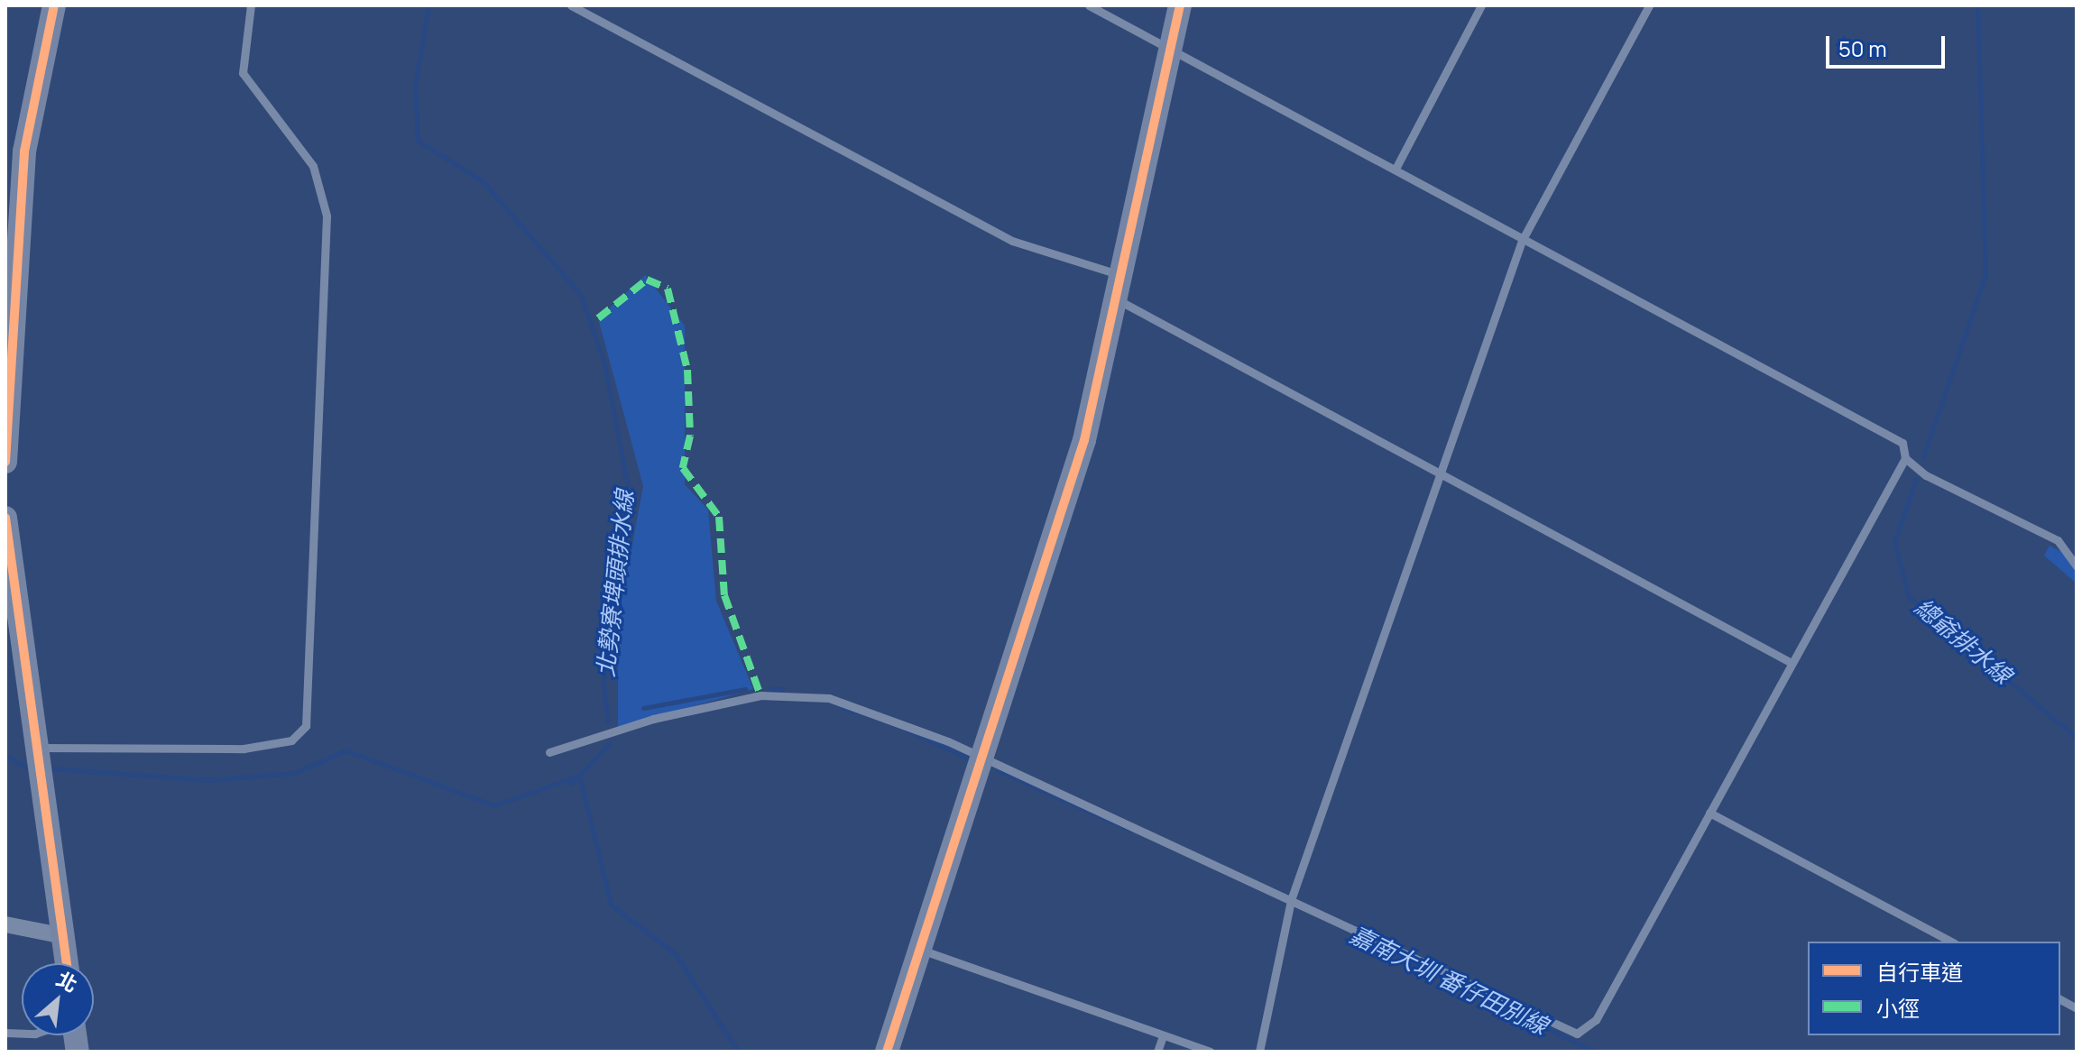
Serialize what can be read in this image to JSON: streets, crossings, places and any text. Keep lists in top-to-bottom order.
{
  "water": ["北勢寮埤頭排水線", "總爺排水線", "嘉南大圳 番仔田別線"],
  "legend": ["自行車道", "小徑"],
  "scale_bar": "50 m",
  "north": "top right"
}
